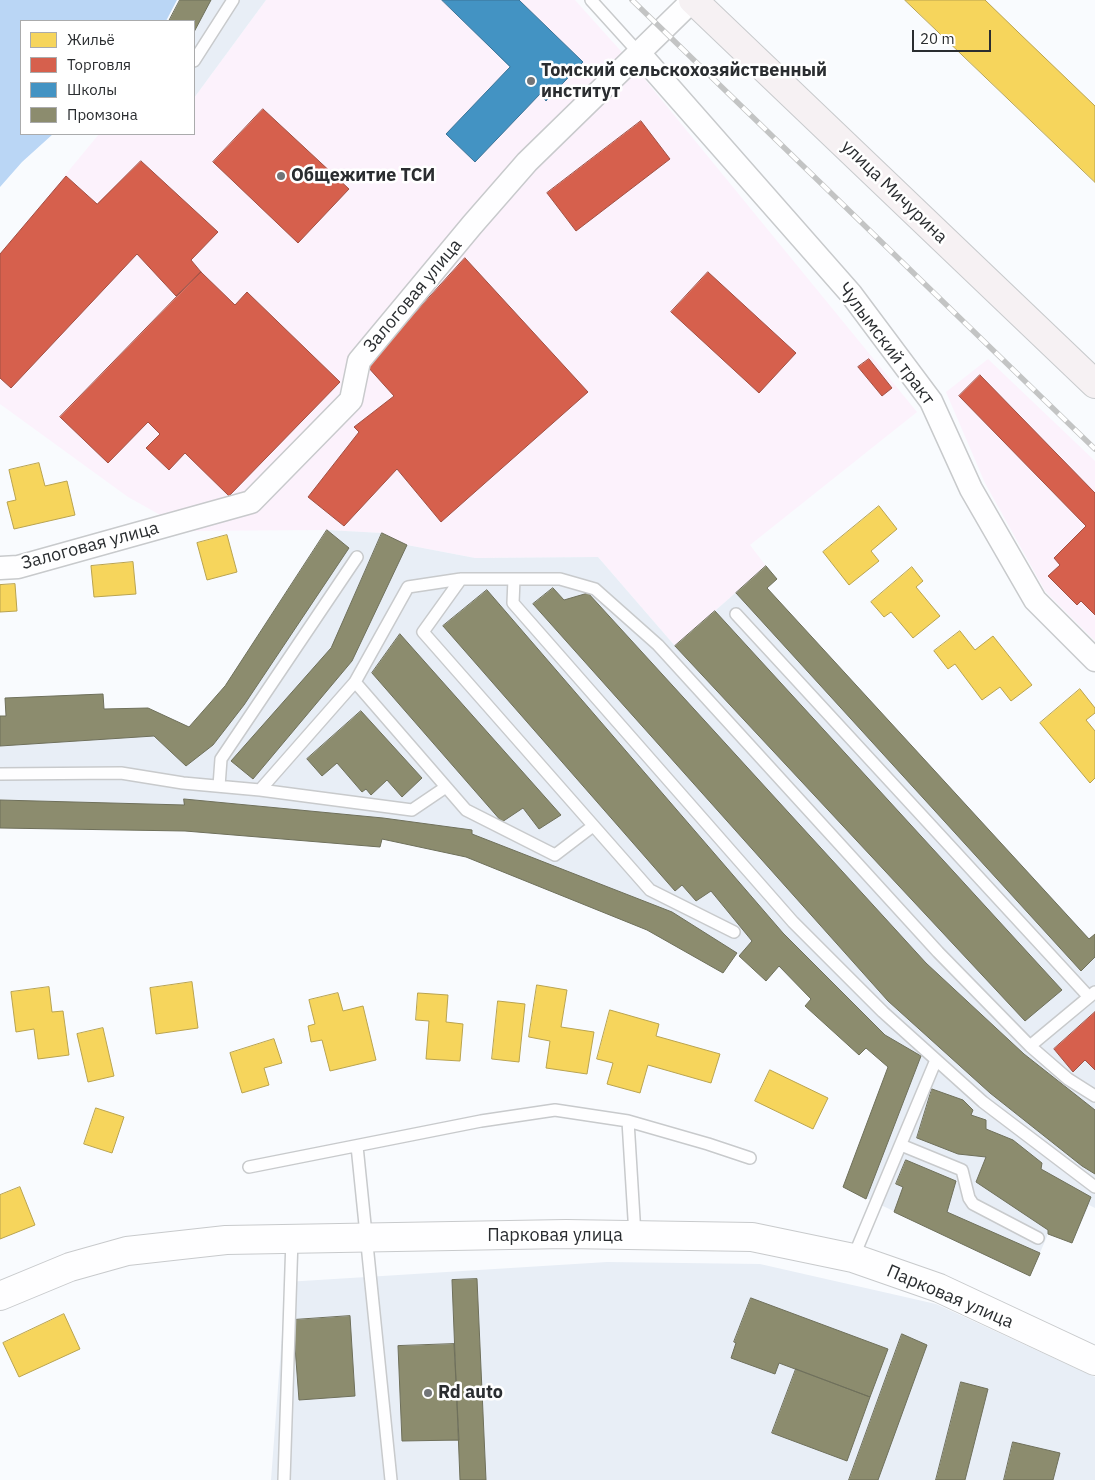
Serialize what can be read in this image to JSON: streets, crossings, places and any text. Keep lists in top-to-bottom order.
{
  "streets": {
    "main road": ["улица Мичурина"],
    "street": ["Залоговая улица", "Чулымский тракт", "Парковая улица"]
  },
  "crossings": [
    ["улица Мичурина", "Залоговая улица"],
    ["Залоговая улица", "Чулымский тракт"]
  ],
  "places": ["Томский сельскохозяйственный институт", "Общежитие ТСИ", "Rd auto"],
  "legend": [
    "Жильё",
    "Торговля",
    "Школы",
    "Промзона"
  ],
  "scale_bar": "20 m"
}
